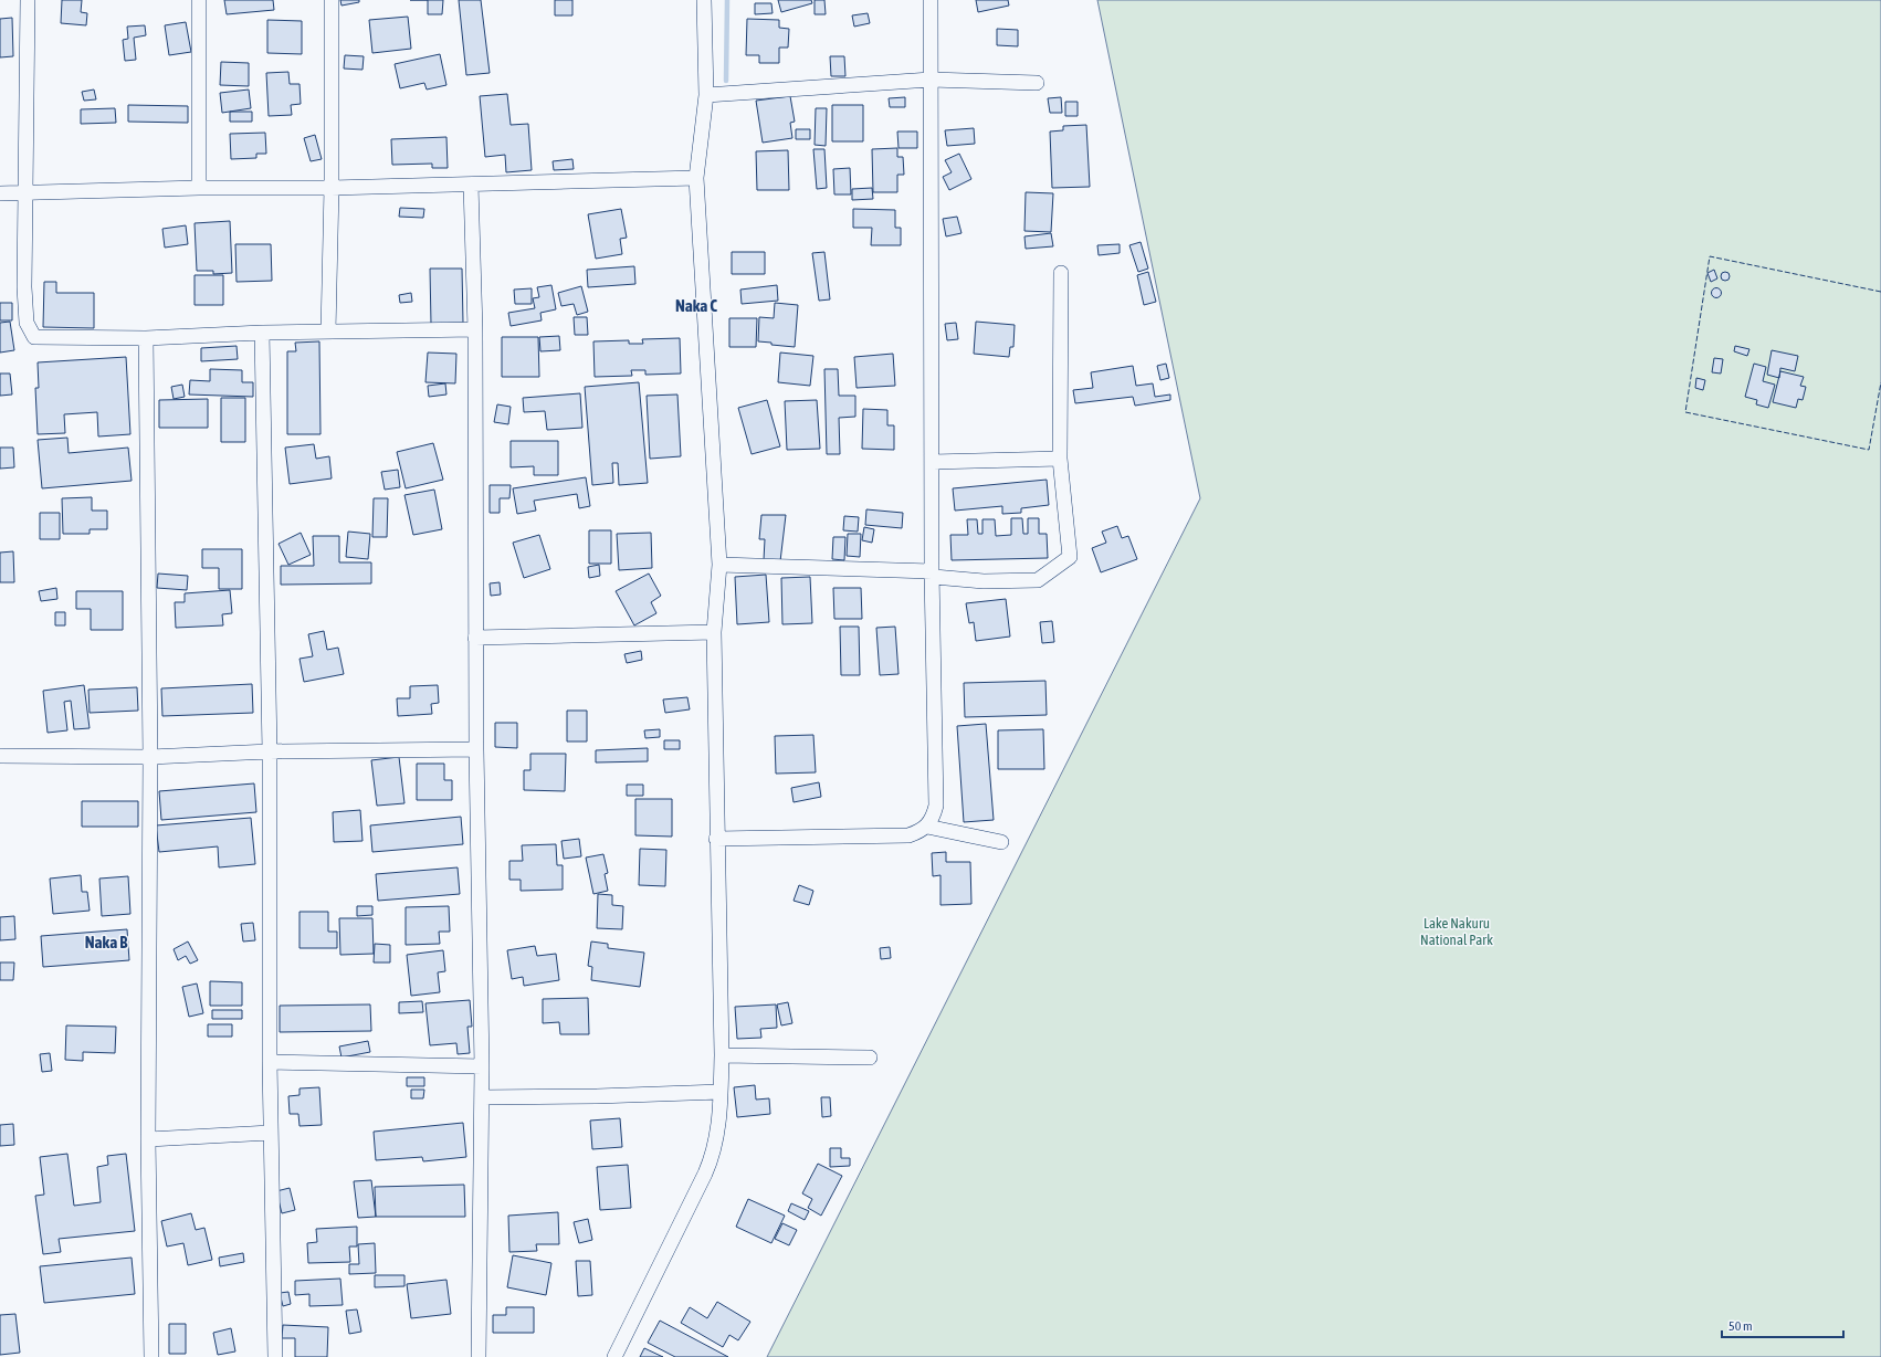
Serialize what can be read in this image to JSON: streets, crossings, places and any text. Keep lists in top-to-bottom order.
{
  "districts": ["Naka C", "Naka B"],
  "parks": ["Lake Nakuru National Park"],
  "scale_bar": "50 m"
}
